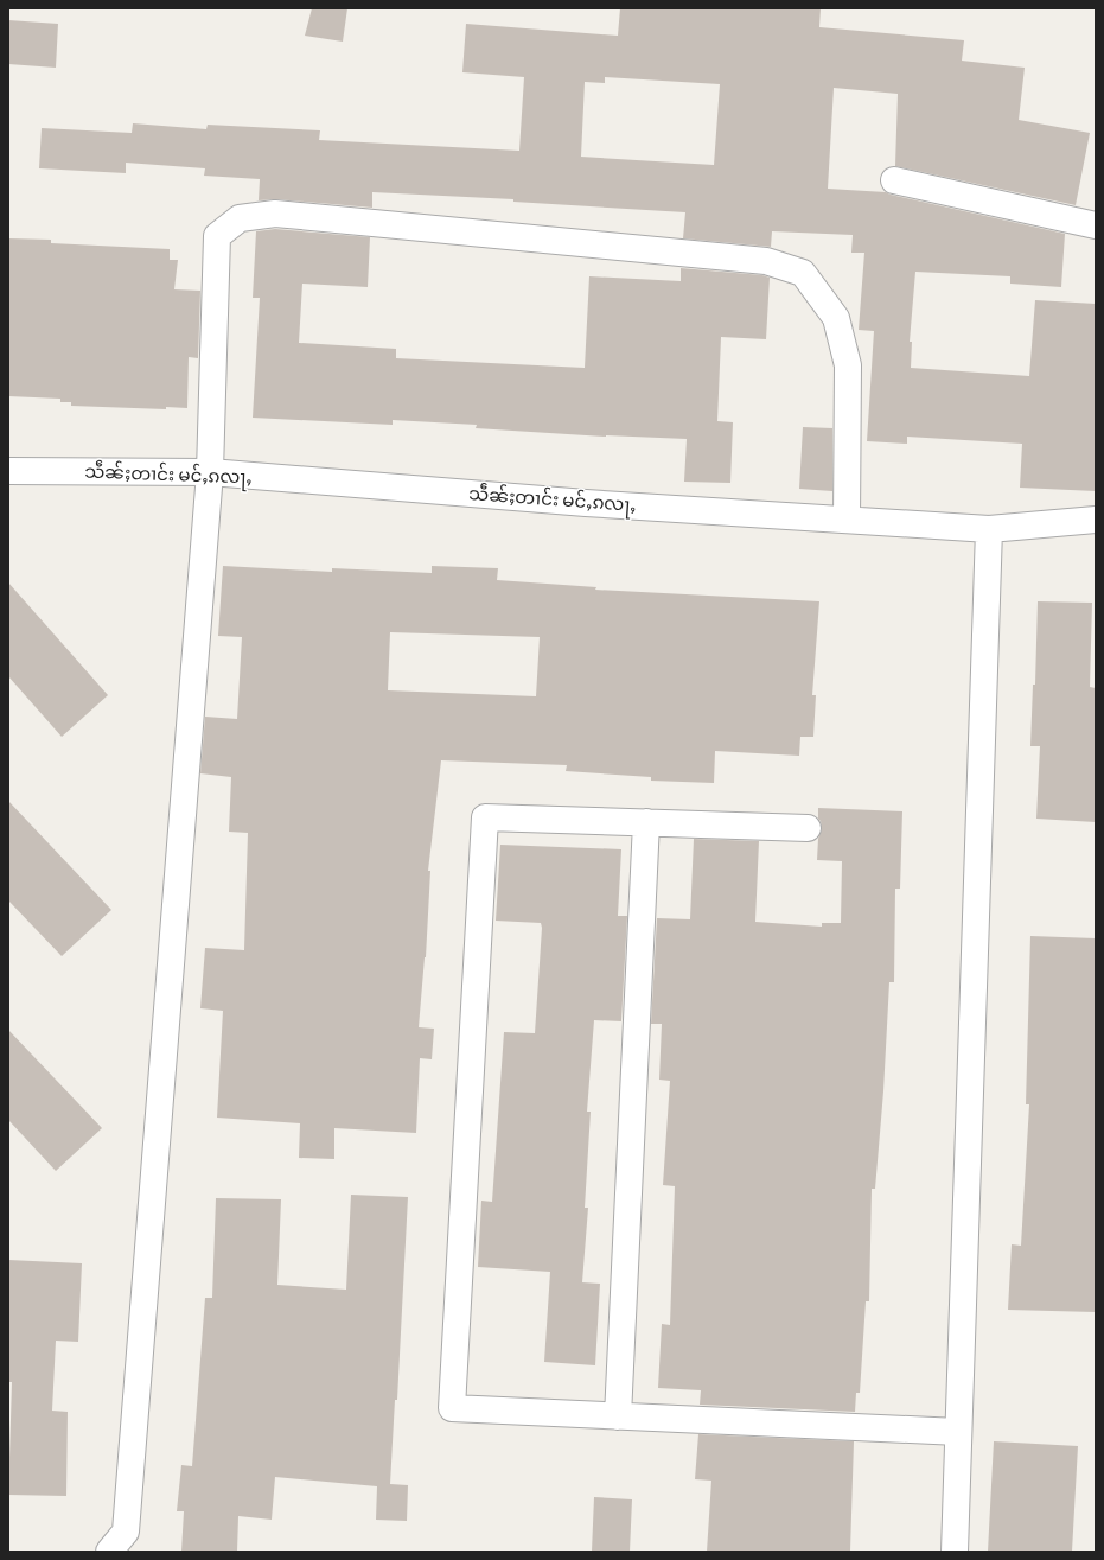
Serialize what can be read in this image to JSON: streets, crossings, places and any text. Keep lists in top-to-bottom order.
{
  "streets": {
    "street": ["သဵၼ်ႈတၢင်း မင်ႇၵလႃႇ"]
  }
}
